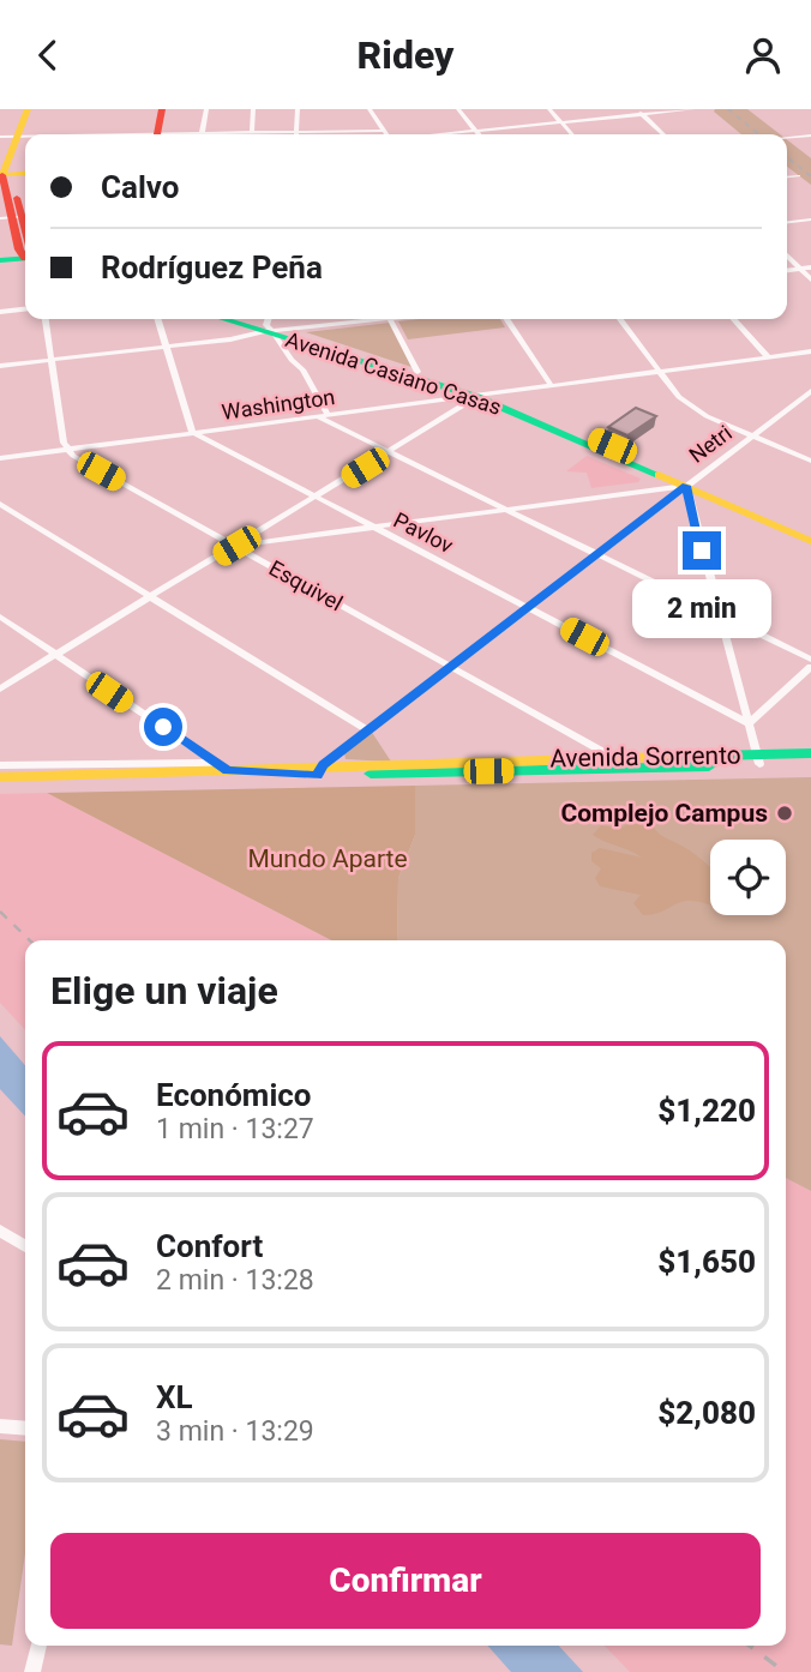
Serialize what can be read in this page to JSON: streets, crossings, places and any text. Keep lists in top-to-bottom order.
{
  "streets": {
    "main road": ["Avenida Casiano Casas", "Avenida Sorrento"],
    "street": [
      "Washington",
      "Netri",
      "Pavlov",
      "Esquivel"
    ]
  },
  "crossings": [
    ["Avenida Casiano Casas", "Washington"],
    ["Avenida Casiano Casas", "Netri"],
    ["Washington", "Pavlov"],
    ["Washington", "Esquivel"],
    ["Netri", "Pavlov"],
    ["Netri", "Esquivel"],
    ["Netri", "Avenida Sorrento"],
    ["Esquivel", "Avenida Sorrento"]
  ],
  "parks": ["Mundo Aparte"],
  "places": ["Complejo Campus"],
  "page": {
    "header": "Ridey",
    "banner": ["Calvo", "Rodríguez Peña"],
    "bubble": "2 min",
    "heading": "Elige un viaje",
    "list": [
      {
        "name": "Económico",
        "note": "1 min · 13:27",
        "value": "$1,220"
      },
      {
        "name": "Confort",
        "note": "2 min · 13:28",
        "value": "$1,650"
      },
      {
        "name": "XL",
        "note": "3 min · 13:29",
        "value": "$2,080"
      }
    ],
    "buttons": "Confirmar"
  }
}
